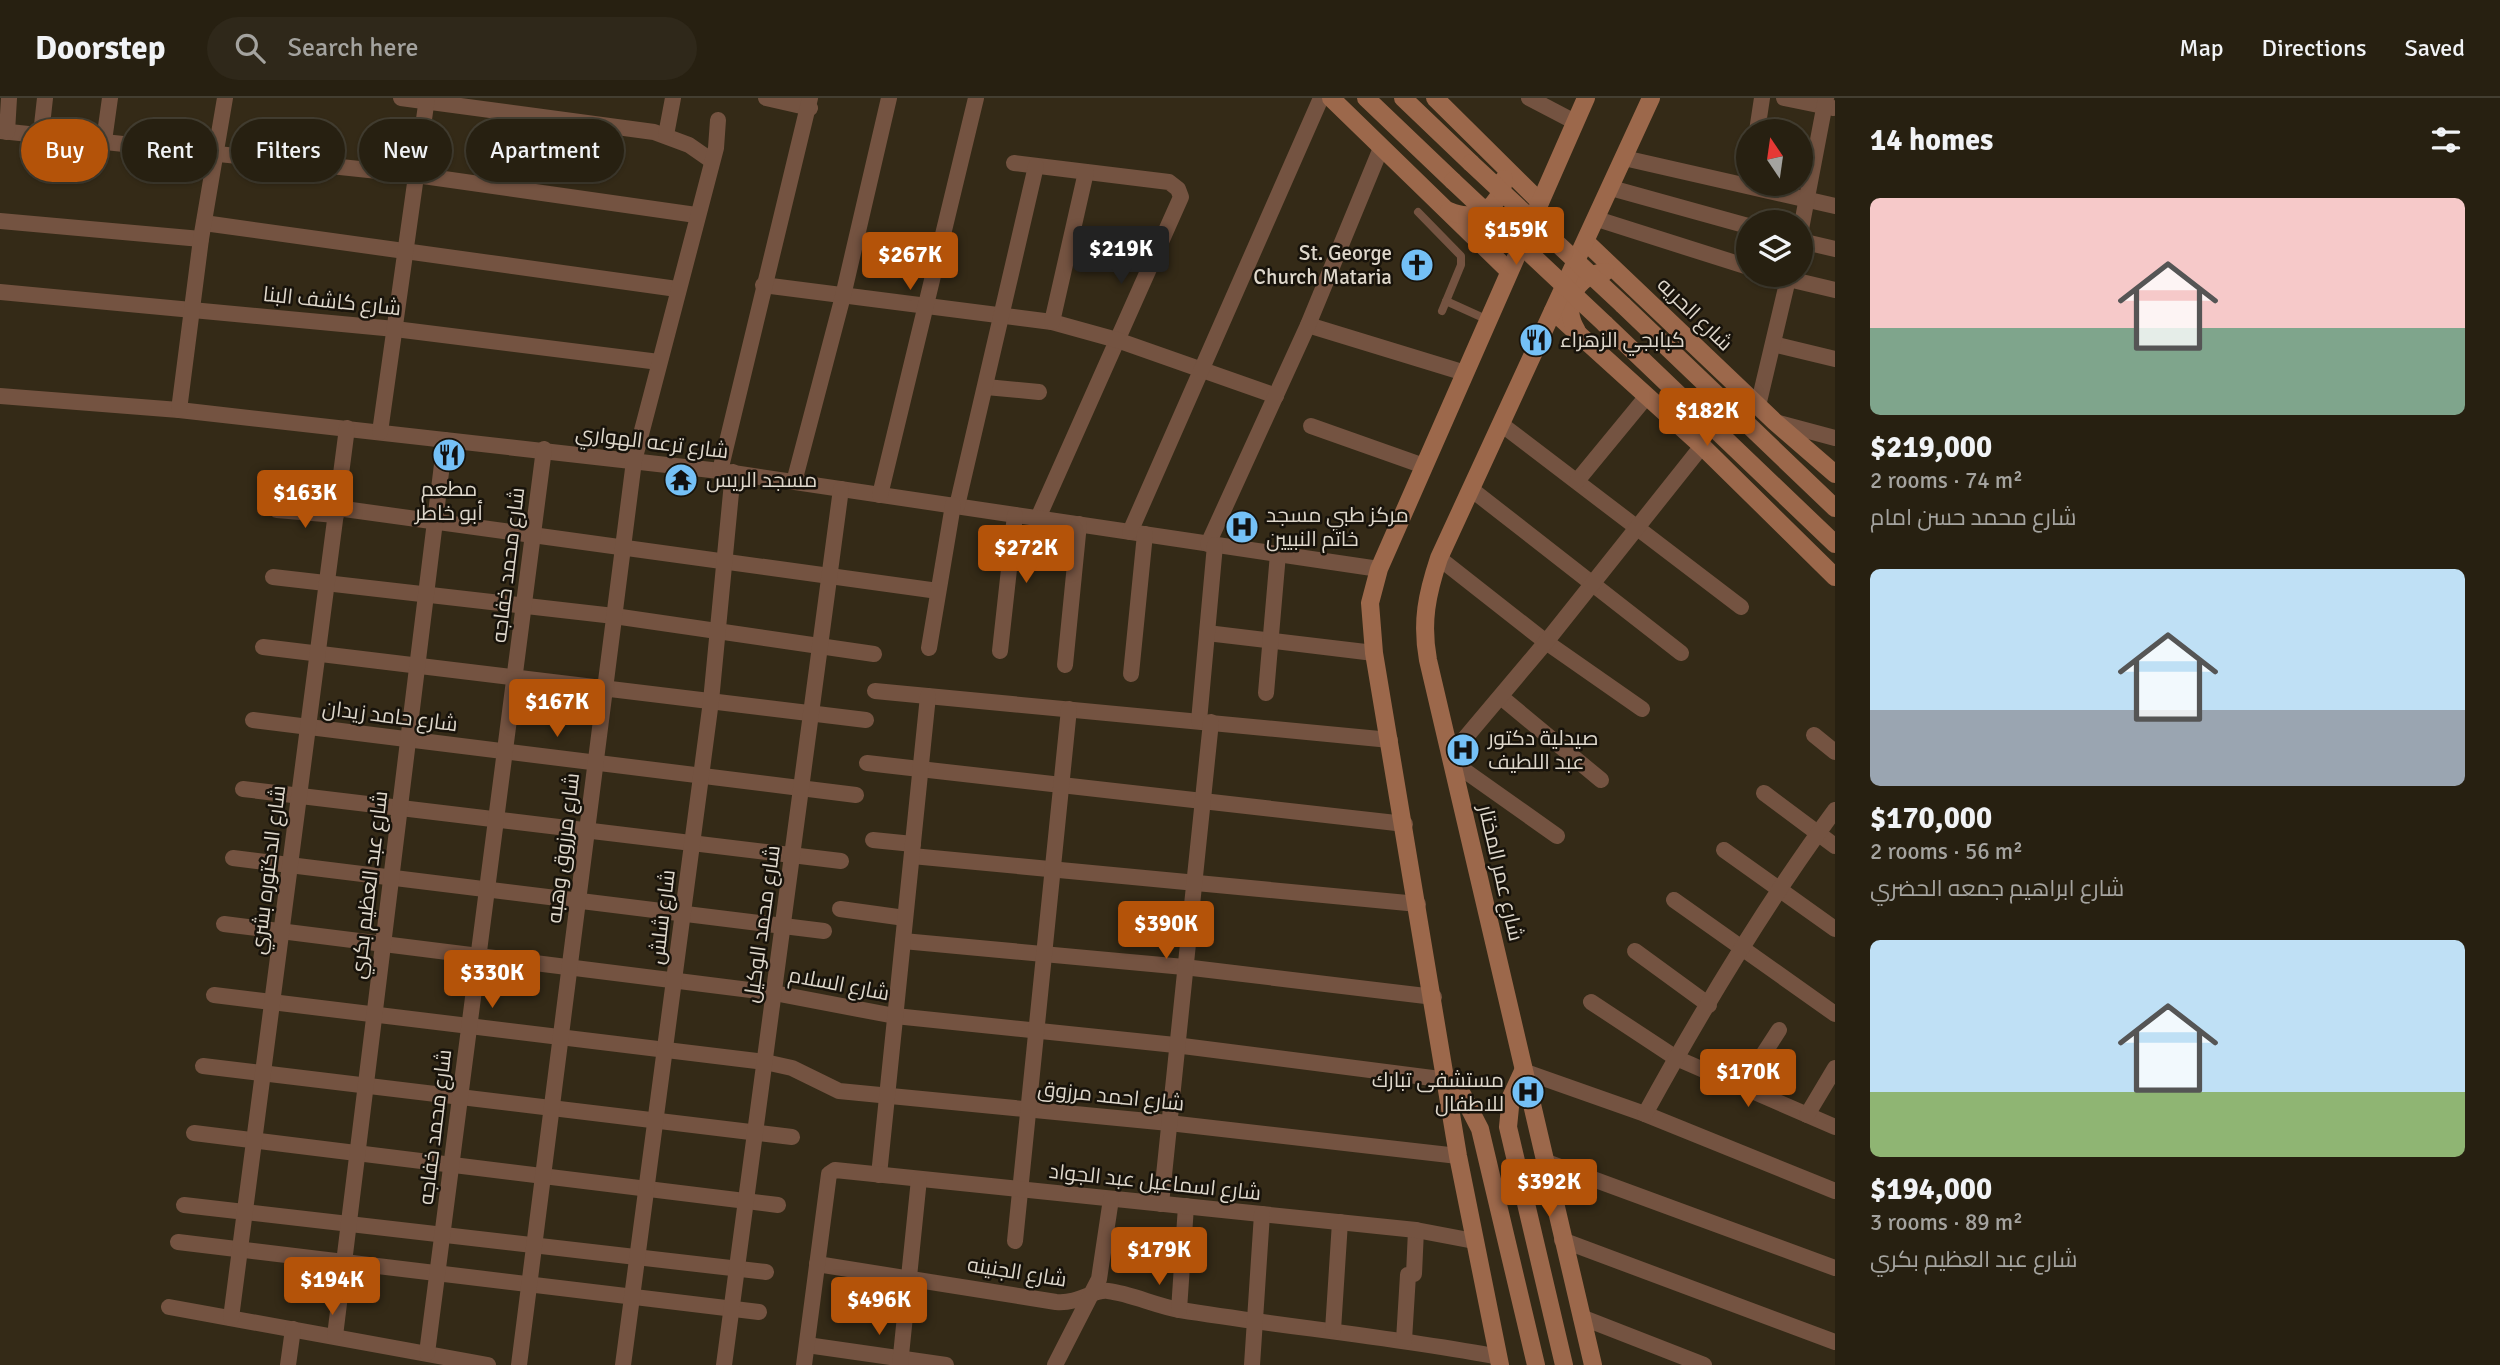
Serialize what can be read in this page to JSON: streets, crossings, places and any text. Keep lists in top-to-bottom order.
{
  "streets": {
    "main road": ["شارع الحريه", "شارع عمر المختار"],
    "street": [
      "شارع كاشف البنا",
      "شارع ترعه الهواري",
      "شارع محمد خفاجه",
      "شارع حامد زيدان",
      "شارع مرزوق وهبه",
      "شارع الدكتوره بشري",
      "شارع عبد العظيم بكري",
      "شارع شلش",
      "شارع محمد الوكيل",
      "شارع السلام",
      "شارع احمد مرزوق",
      "شارع اسماعيل عبد الجواد",
      "شارع الجنينه"
    ]
  },
  "crossings": [
    ["شارع كاشف البنا", "شارع مرزوق وهبه"],
    ["شارع الحريه", "شارع عمر المختار"],
    ["شارع ترعه الهواري", "شارع محمد خفاجه"],
    ["شارع ترعه الهواري", "شارع مرزوق وهبه"],
    ["شارع ترعه الهواري", "شارع الدكتوره بشري"],
    ["شارع ترعه الهواري", "شارع عبد العظيم بكري"],
    ["شارع ترعه الهواري", "شارع شلش"],
    ["شارع ترعه الهواري", "شارع محمد الوكيل"],
    ["شارع محمد خفاجه", "شارع حامد زيدان"],
    ["شارع محمد خفاجه", "شارع السلام"],
    ["شارع محمد خفاجه", "شارع احمد مرزوق"],
    ["شارع حامد زيدان", "شارع مرزوق وهبه"],
    ["شارع حامد زيدان", "شارع الدكتوره بشري"],
    ["شارع حامد زيدان", "شارع عبد العظيم بكري"],
    ["شارع حامد زيدان", "شارع شلش"],
    ["شارع حامد زيدان", "شارع محمد الوكيل"],
    ["شارع مرزوق وهبه", "شارع السلام"],
    ["شارع مرزوق وهبه", "شارع احمد مرزوق"],
    ["شارع الدكتوره بشري", "شارع السلام"],
    ["شارع الدكتوره بشري", "شارع احمد مرزوق"],
    ["شارع عبد العظيم بكري", "شارع السلام"],
    ["شارع عبد العظيم بكري", "شارع احمد مرزوق"],
    ["شارع شلش", "شارع السلام"],
    ["شارع شلش", "شارع احمد مرزوق"],
    ["شارع محمد الوكيل", "شارع السلام"],
    ["شارع محمد الوكيل", "شارع احمد مرزوق"],
    ["شارع اسماعيل عبد الجواد", "شارع الجنينه"]
  ],
  "places": {
    "church": ["St. George Church Mataria"],
    "restaurant": ["كبابجي الزهراء", "مطعم أبو خاطر"],
    "temple": ["مسجد الريس"],
    "hospital": ["مركز طبي مسجد خاتم النبيين", "صيدلية دكتور عبد اللطيف", "مستشفى تبارك للاطفال"]
  },
  "north": "top",
  "page": {
    "header": "Doorstep",
    "search": "Search here",
    "nav": ["Map", "Directions", "Saved"],
    "heading": "14 homes",
    "chip": [
      "Buy",
      "Rent",
      "Filters",
      "New",
      "Apartment"
    ],
    "list": [
      {
        "name": "$219,000",
        "note": "2 rooms · 74 m² · شارع محمد حسن امام"
      },
      {
        "name": "$170,000",
        "note": "2 rooms · 56 m² · شارع ابراهيم جمعه الحضري"
      },
      {
        "name": "$194,000",
        "note": "3 rooms · 89 m² · شارع عبد العظيم بكري"
      }
    ],
    "price": [
      "$159K",
      "$219K",
      "$267K",
      "$182K",
      "$163K",
      "$272K",
      "$167K",
      "$390K",
      "$330K",
      "$170K",
      "$392K",
      "$179K",
      "$194K",
      "$496K"
    ]
  }
}
